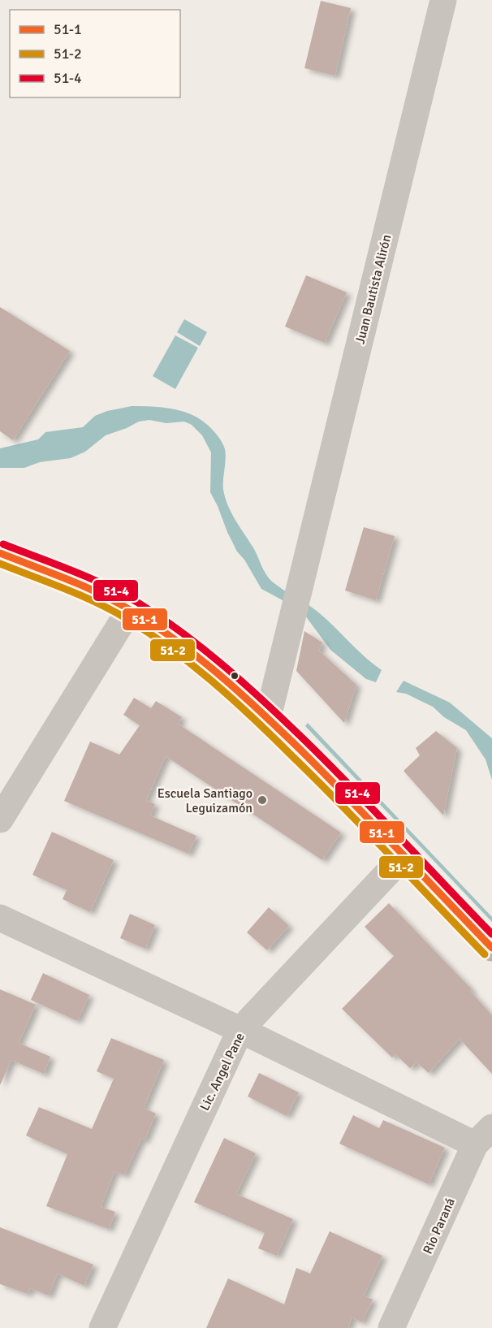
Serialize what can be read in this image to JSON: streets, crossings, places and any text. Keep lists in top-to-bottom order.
{
  "streets": {
    "street": ["Juan Bautista Alirón", "Lic. Angel Pane", "Rio Paraná"]
  },
  "places": ["Escuela Santiago Leguizamón"],
  "lines": ["transit line 51-4", "transit line 51-1", "transit line 51-2"],
  "legend": ["51-1", "51-2", "51-4"]
}
